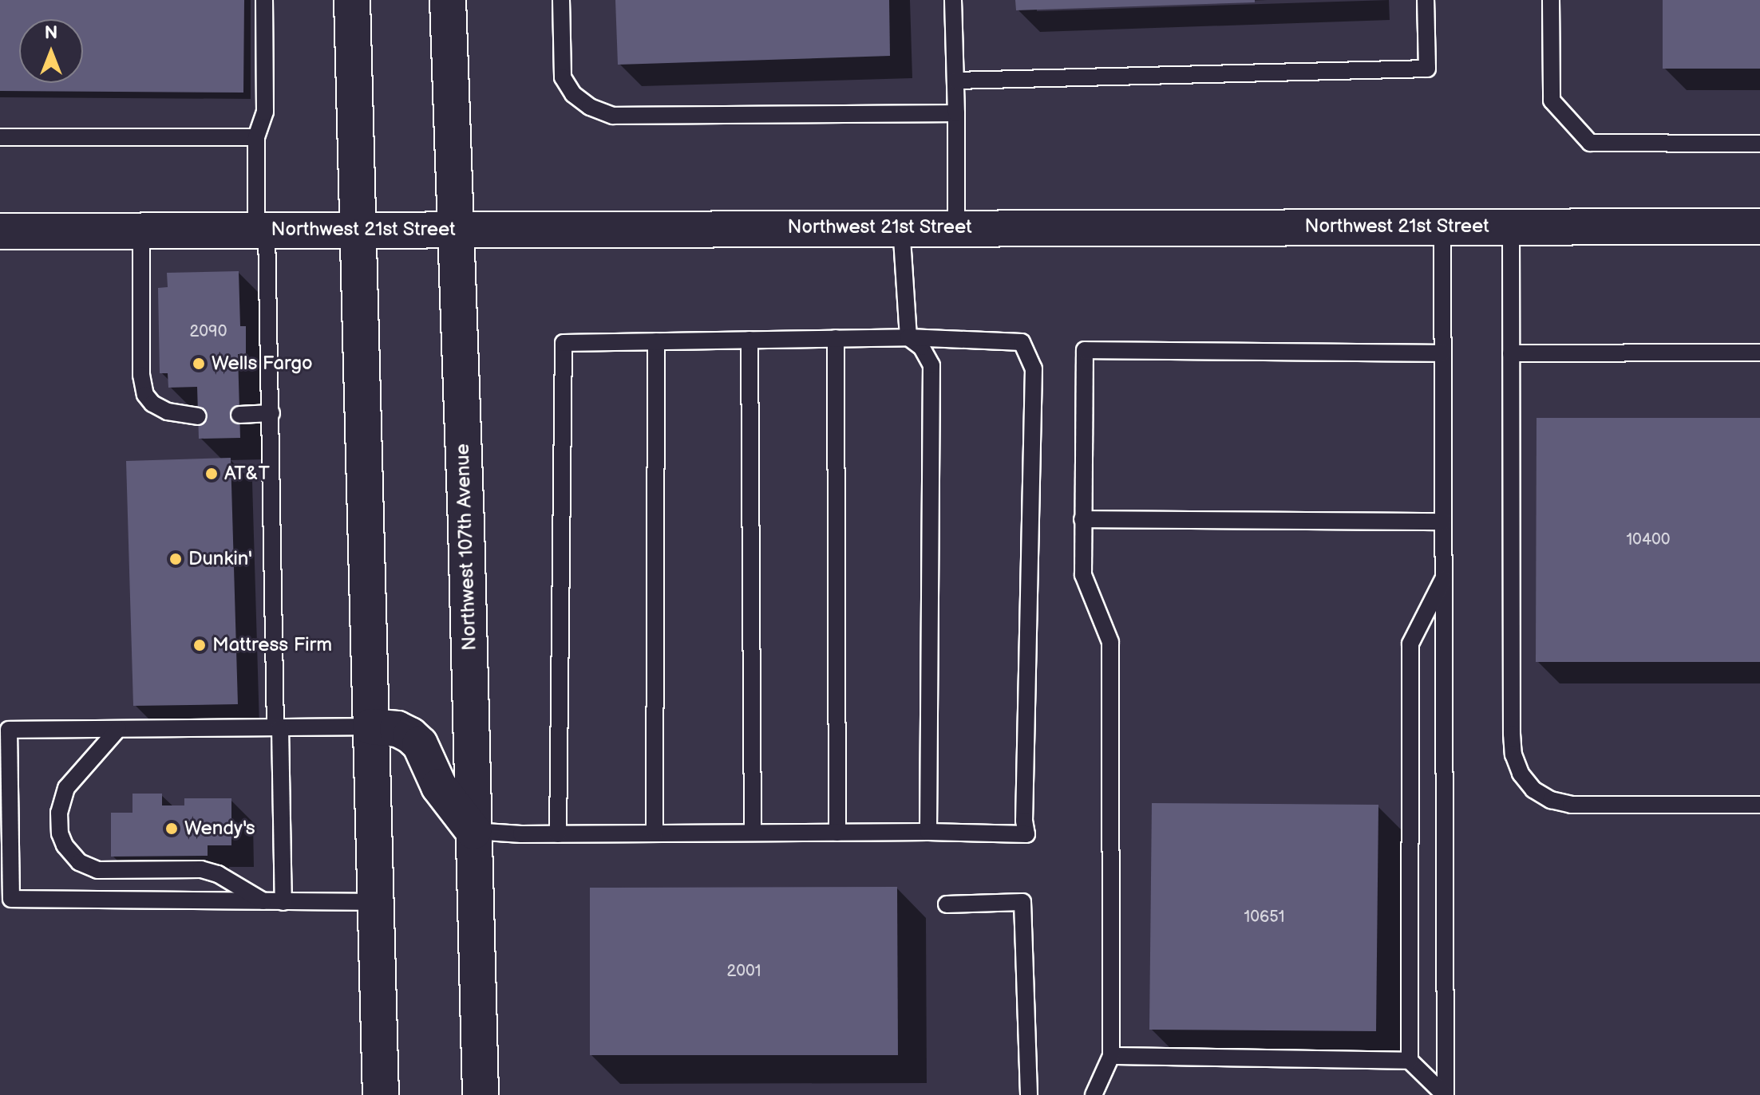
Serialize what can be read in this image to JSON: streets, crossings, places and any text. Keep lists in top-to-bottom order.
{
  "streets": {
    "main road": ["Northwest 21st Street", "Northwest 107th Avenue"]
  },
  "crossings": [
    ["Northwest 21st Street", "Northwest 107th Avenue"]
  ],
  "places": [
    "Wells Fargo",
    "AT&T",
    "Dunkin'",
    "Mattress Firm",
    "Wendy's"
  ],
  "house_numbers": [
    "2090",
    "10400",
    "10651",
    "2001"
  ],
  "north": "top"
}
